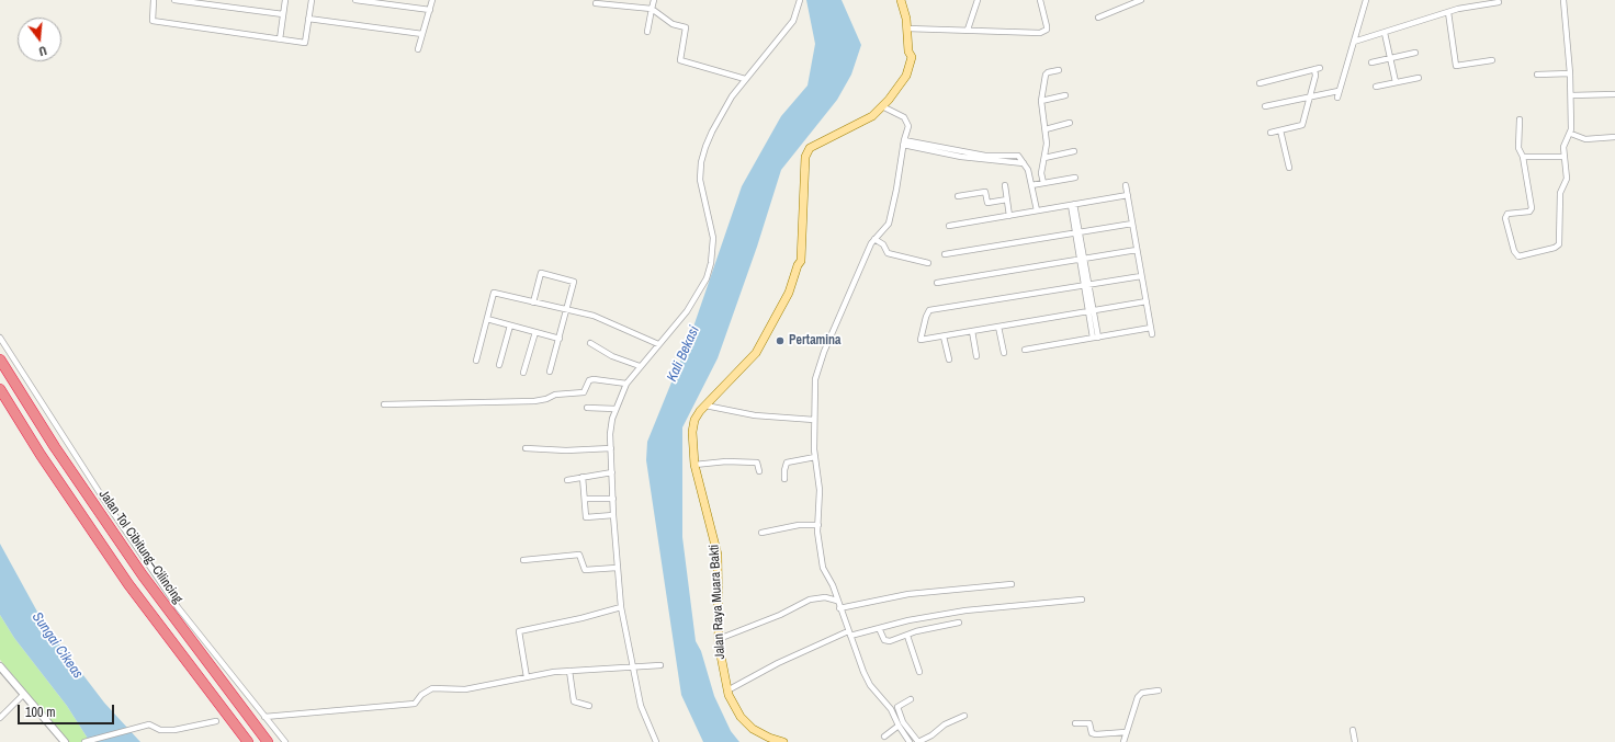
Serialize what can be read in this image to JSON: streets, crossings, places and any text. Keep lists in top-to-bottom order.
{
  "streets": {
    "highway": ["Jalan Tol Cibitung–Cilincing"],
    "main road": ["Jalan Raya Muara Bakti"]
  },
  "water": ["Kali Bekasi", "Sungai Cikeas"],
  "places": ["Pertamina"],
  "scale_bar": "100 m",
  "north": "bottom"
}
